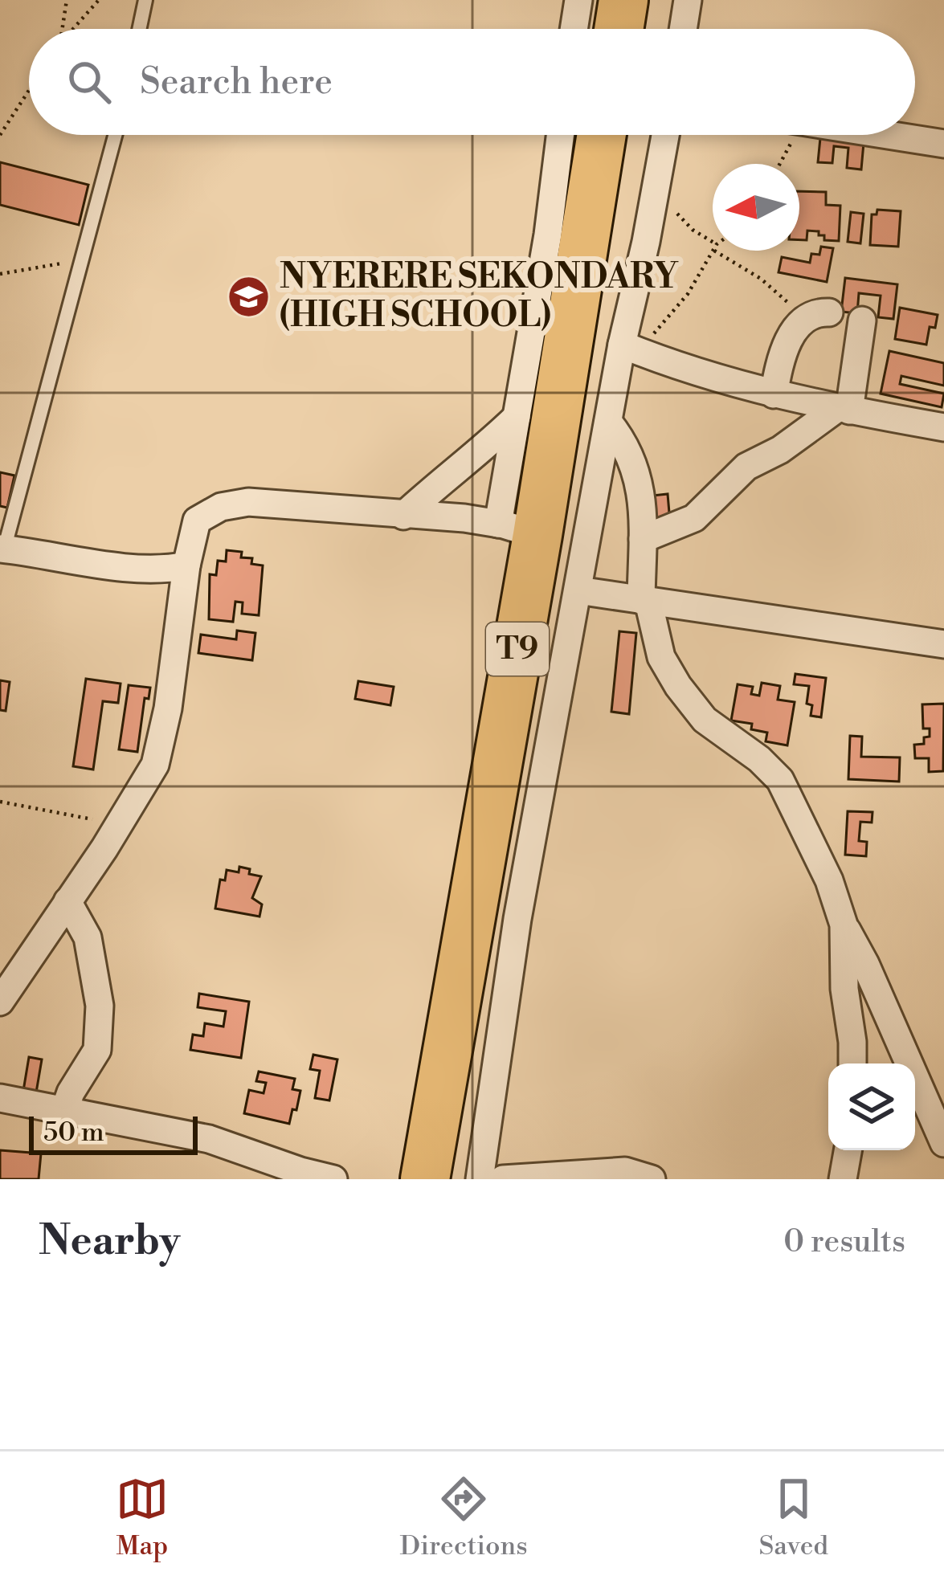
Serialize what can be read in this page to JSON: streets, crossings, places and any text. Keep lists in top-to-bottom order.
{
  "streets": {
    "highway": ["T9"]
  },
  "places": {
    "school or university": ["NYERERE SEKONDARY (HIGH SCHOOL)"]
  },
  "scale_bar": "50 m",
  "north": "left",
  "page": {
    "search": "Search here",
    "scale": "50 m",
    "heading": ["Nearby", "0 results"],
    "nav": ["Map", "Directions", "Saved"]
  }
}
